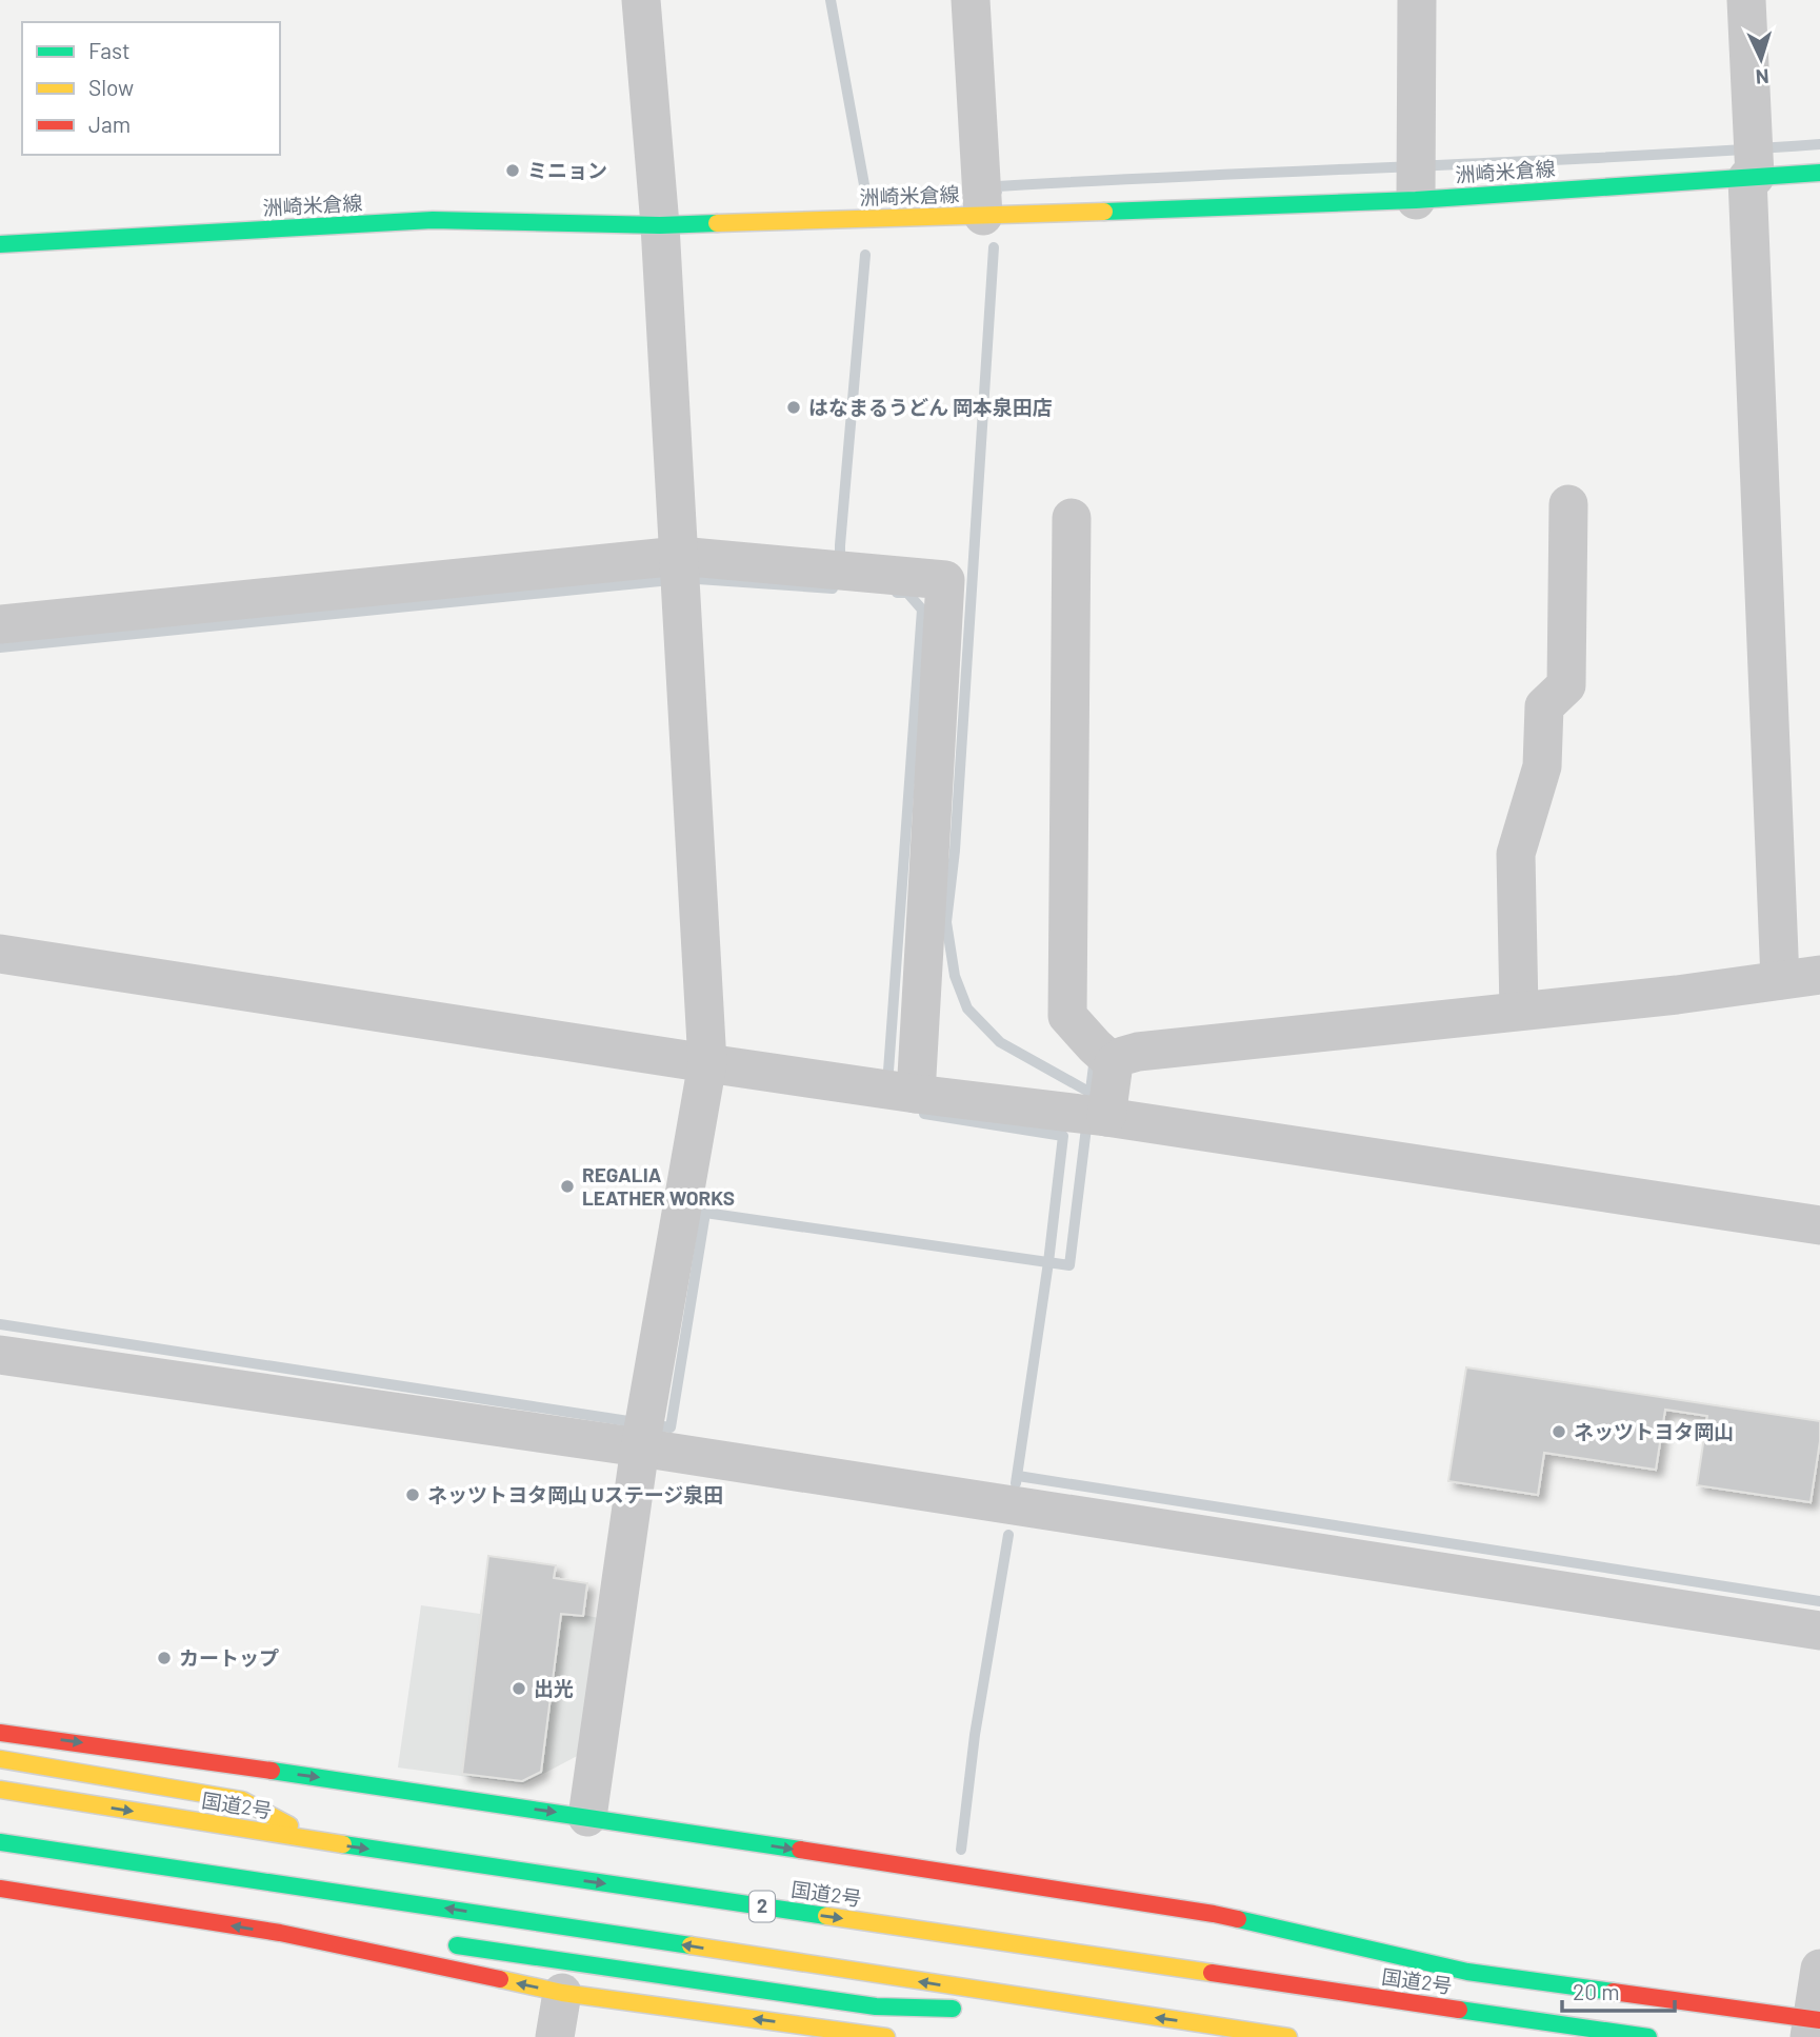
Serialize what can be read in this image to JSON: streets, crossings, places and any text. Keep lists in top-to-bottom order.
{
  "streets": {
    "main road": ["洲崎米倉線", "国道2号", "2"]
  },
  "places": [
    "ミニョン",
    "はなまるうどん 岡本泉田店",
    "REGALIA LEATHER WORKS",
    "ネッツトヨタ岡山",
    "ネッツトヨタ岡山 Uステージ泉田",
    "カートップ",
    "出光"
  ],
  "legend": ["Fast", "Slow", "Jam"],
  "scale_bar": "20 m",
  "north": "bottom"
}
